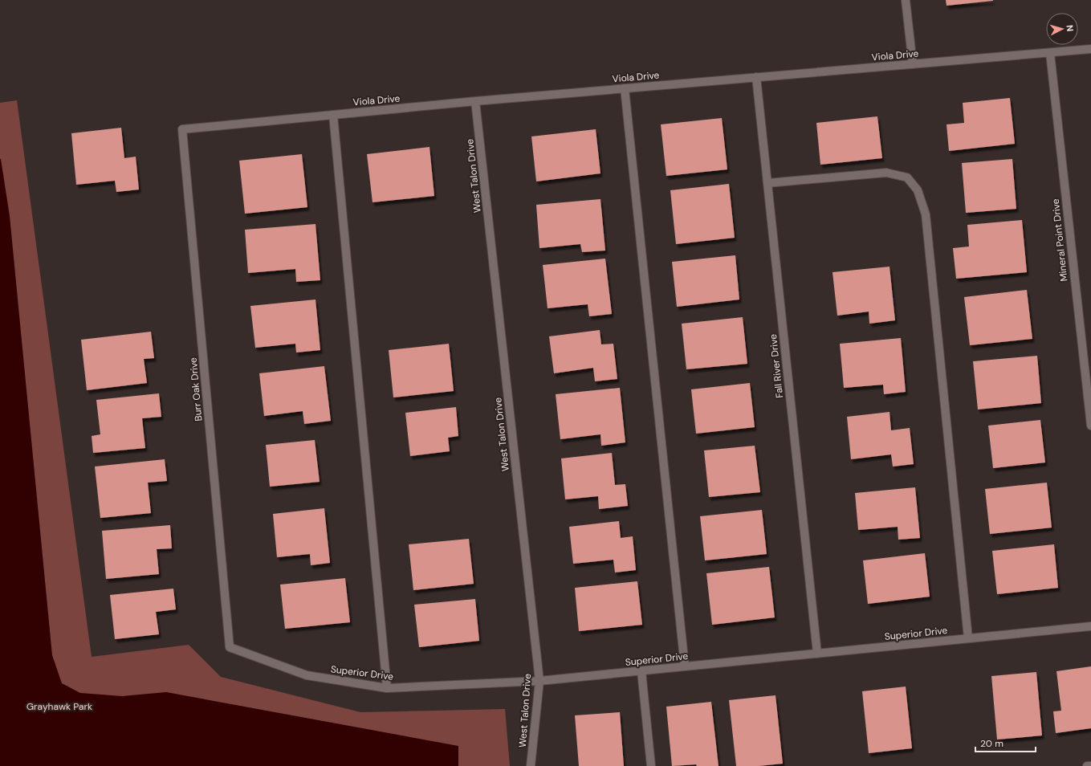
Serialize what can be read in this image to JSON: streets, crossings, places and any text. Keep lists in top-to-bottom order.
{
  "streets": {
    "street": [
      "Viola Drive",
      "West Talon Drive",
      "Mineral Point Drive",
      "Fall River Drive",
      "Burr Oak Drive",
      "Superior Drive"
    ]
  },
  "crossings": [
    ["Viola Drive", "West Talon Drive"],
    ["Viola Drive", "Mineral Point Drive"],
    ["Viola Drive", "Fall River Drive"],
    ["Viola Drive", "Burr Oak Drive"],
    ["West Talon Drive", "Superior Drive"],
    ["Fall River Drive", "Superior Drive"],
    ["Burr Oak Drive", "Superior Drive"]
  ],
  "parks": ["Grayhawk Park"],
  "scale_bar": "20 m",
  "north": "right"
}
